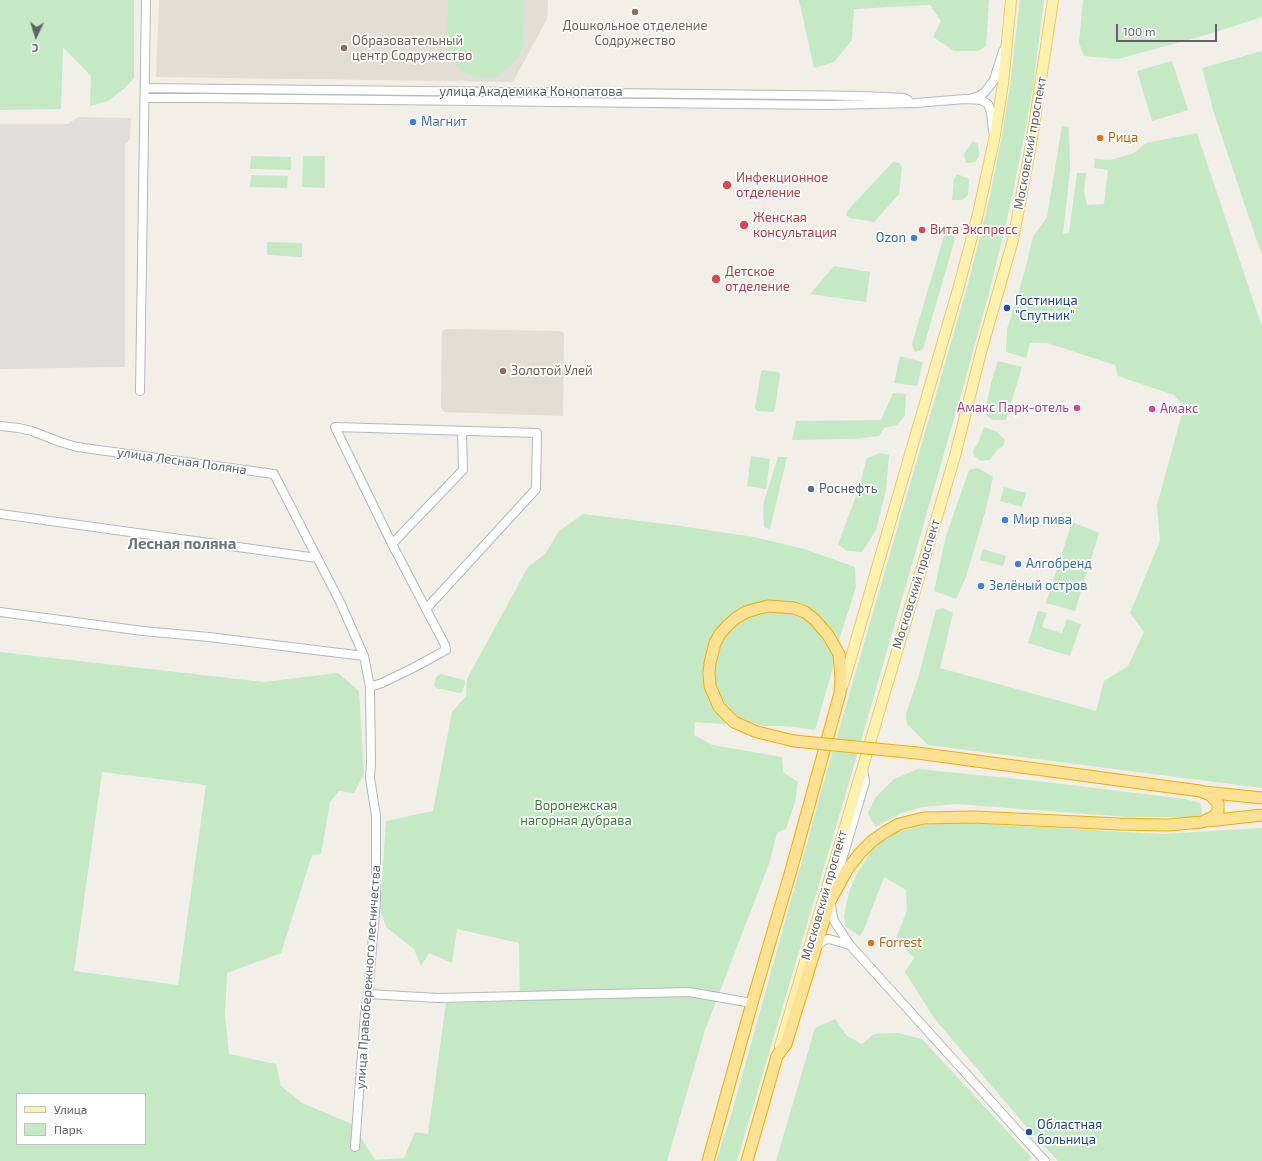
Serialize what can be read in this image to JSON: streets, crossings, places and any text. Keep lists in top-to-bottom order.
{
  "streets": {
    "highway": ["Московский проспект"],
    "street": ["улица Академика Конопатова", "улица Лесная Поляна", "улица Правобережного лесничества"]
  },
  "crossings": [
    ["улица Лесная Поляна", "улица Правобережного лесничества"]
  ],
  "districts": ["Лесная поляна"],
  "parks": ["Воронежская нагорная дубрава"],
  "places": [
    "Дошкольное отделение Содружество",
    "Образовательный центр Содружество",
    "Магнит",
    "Рица",
    "Инфекционное отделение",
    "Женская консультация",
    "Вита Экспресс",
    "Ozon",
    "Детское отделение",
    "Гостиница \"Спутник\"",
    "Золотой Улей",
    "Амакс Парк-отель",
    "Амакс",
    "Роснефть",
    "Мир пива",
    "Алгобренд",
    "Зелёный остров",
    "Forrest",
    "Областная больница"
  ],
  "legend": ["Улица", "Парк"],
  "scale_bar": "100 m",
  "north": "bottom"
}
